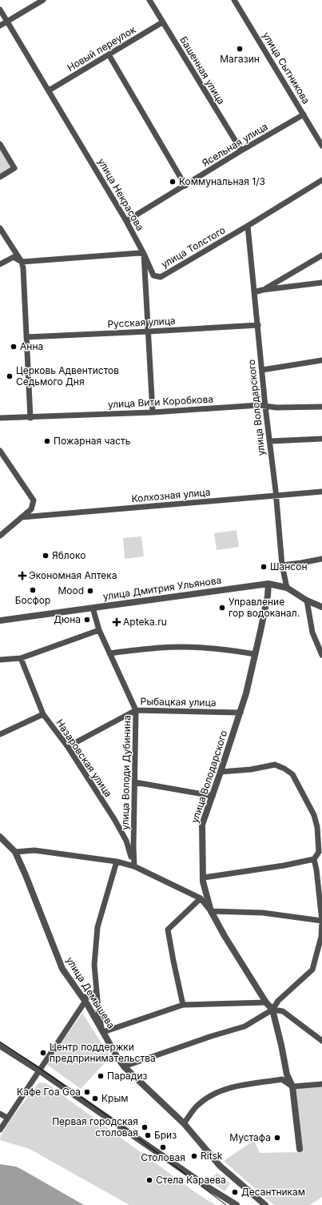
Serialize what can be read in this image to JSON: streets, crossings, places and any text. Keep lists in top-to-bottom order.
{
  "streets": {
    "street": [
      "Новый переулок",
      "улица Сытникова",
      "Башенная улица",
      "Ясельная улица",
      "улица Некрасова",
      "улица Толстого",
      "Русская улица",
      "улица Вити Коробкова",
      "улица Володарского",
      "Колхозная улица",
      "улица Дмитрия Ульянова",
      "Рыбацкая улица",
      "Назаровская улица",
      "улица Володи Дубинина",
      "улица Демышева"
    ]
  },
  "crossings": [
    ["Новый переулок", "Башенная улица"],
    ["Новый переулок", "улица Некрасова"],
    ["улица Сытникова", "Ясельная улица"],
    ["Башенная улица", "Ясельная улица"],
    ["Ясельная улица", "улица Некрасова"],
    ["улица Некрасова", "улица Толстого"],
    ["улица Некрасова", "Русская улица"],
    ["улица Некрасова", "улица Вити Коробкова"],
    ["улица Толстого", "улица Володарского"],
    ["Русская улица", "улица Володарского"],
    ["улица Вити Коробкова", "улица Володарского"],
    ["улица Володарского", "Колхозная улица"],
    ["улица Володарского", "улица Дмитрия Ульянова"],
    ["улица Володарского", "Рыбацкая улица"],
    ["улица Дмитрия Ульянова", "улица Володи Дубинина"],
    ["Рыбацкая улица", "Назаровская улица"],
    ["Рыбацкая улица", "улица Володи Дубинина"],
    ["Назаровская улица", "улица Володи Дубинина"]
  ],
  "places": {
    "other": [
      "Магазин",
      "Коммунальная 1/3",
      "Анна",
      "Церковь Адвентистов Седьмого Дня",
      "Пожарная часть",
      "Яблоко",
      "Шансон",
      "Босфор",
      "Mood",
      "Управление гор водоканал.",
      "Дюна",
      "Центр поддержки предпринимательства",
      "Парадиз",
      "Кафе Гоа Goa",
      "Крым",
      "Первая городская столовая",
      "Бриз",
      "Мустафа",
      "Столовая",
      "Ritsk",
      "Стела Караева",
      "Десантникам"
    ],
    "health": ["Экономная Аптека", "Apteka.ru"]
  }
}
